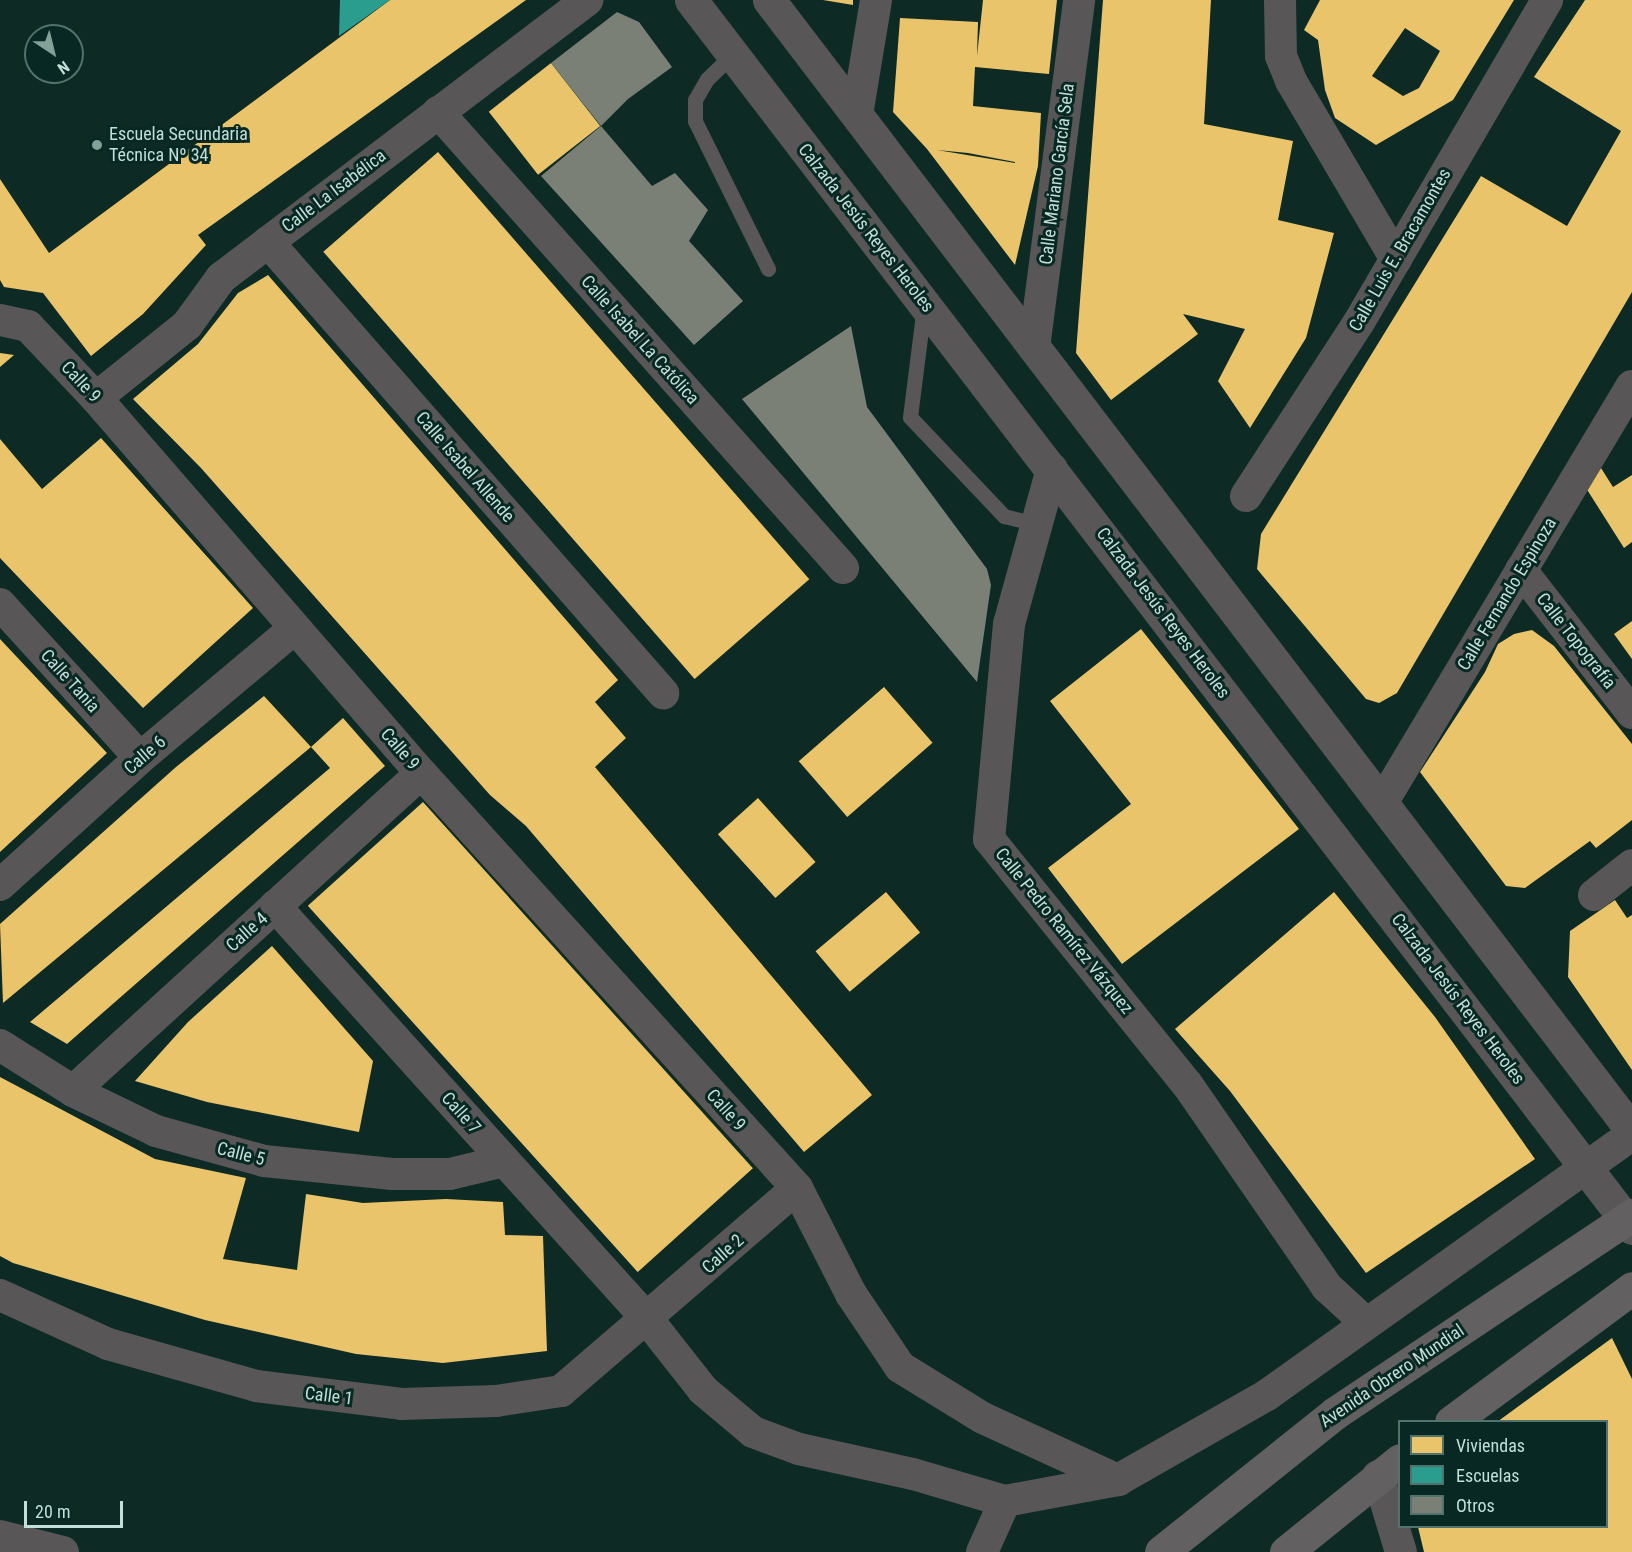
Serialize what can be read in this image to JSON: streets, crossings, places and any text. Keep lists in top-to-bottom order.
{
  "streets": {
    "main road": ["Avenida Obrero Mundial"],
    "street": [
      "Calle Mariano García Sela",
      "Calle La Isabélica",
      "Calzada Jesús Reyes Heroles",
      "Calle Luis E. Bracamontes",
      "Calle Isabel La Católica",
      "Calle 9",
      "Calle Isabel Allende",
      "Calle Fernando Espinoza",
      "Calle Topografía",
      "Calle Tania",
      "Calle 6",
      "Calle Pedro Ramírez Vázquez",
      "Calle 4",
      "Calle 7",
      "Calle 5",
      "Calle 2",
      "Calle 1"
    ]
  },
  "crossings": [
    ["Calle La Isabélica", "Calle Isabel La Católica"],
    ["Calle La Isabélica", "Calle 9"],
    ["Calle La Isabélica", "Calle Isabel Allende"],
    ["Calzada Jesús Reyes Heroles", "Calle Pedro Ramírez Vázquez"],
    ["Calzada Jesús Reyes Heroles", "Avenida Obrero Mundial"],
    ["Calle 9", "Calle 6"],
    ["Calle 9", "Calle 4"],
    ["Calle 9", "Calle 2"],
    ["Calle Fernando Espinoza", "Calle Topografía"],
    ["Calle Tania", "Calle 6"],
    ["Calle 4", "Calle 7"],
    ["Calle 4", "Calle 5"],
    ["Calle 7", "Calle 5"],
    ["Calle 7", "Calle 2"],
    ["Calle 7", "Calle 1"],
    ["Calle 2", "Calle 1"]
  ],
  "places": ["Escuela Secundaria Técnica Nº 34"],
  "legend": ["Viviendas", "Escuelas", "Otros"],
  "scale_bar": "20 m",
  "north": "bottom right"
}
